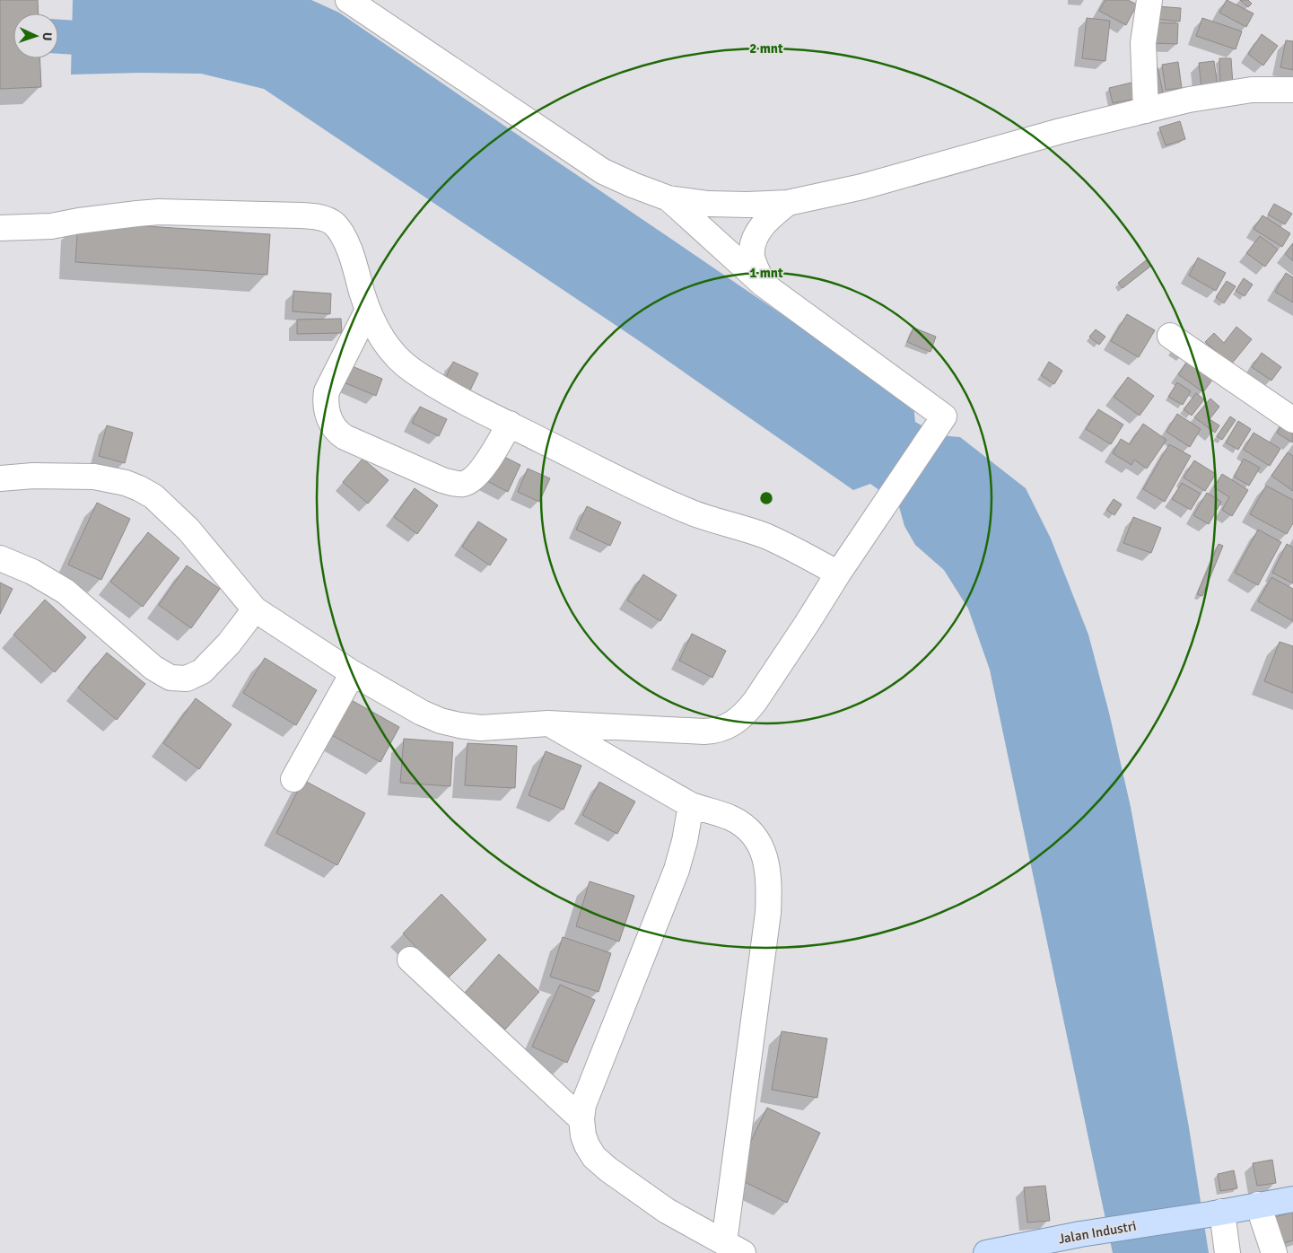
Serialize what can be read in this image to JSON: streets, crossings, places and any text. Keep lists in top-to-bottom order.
{
  "streets": {
    "main road": ["Jalan Industri"]
  },
  "north": "right",
  "rings": ["2 mnt", "1 mnt"]
}
